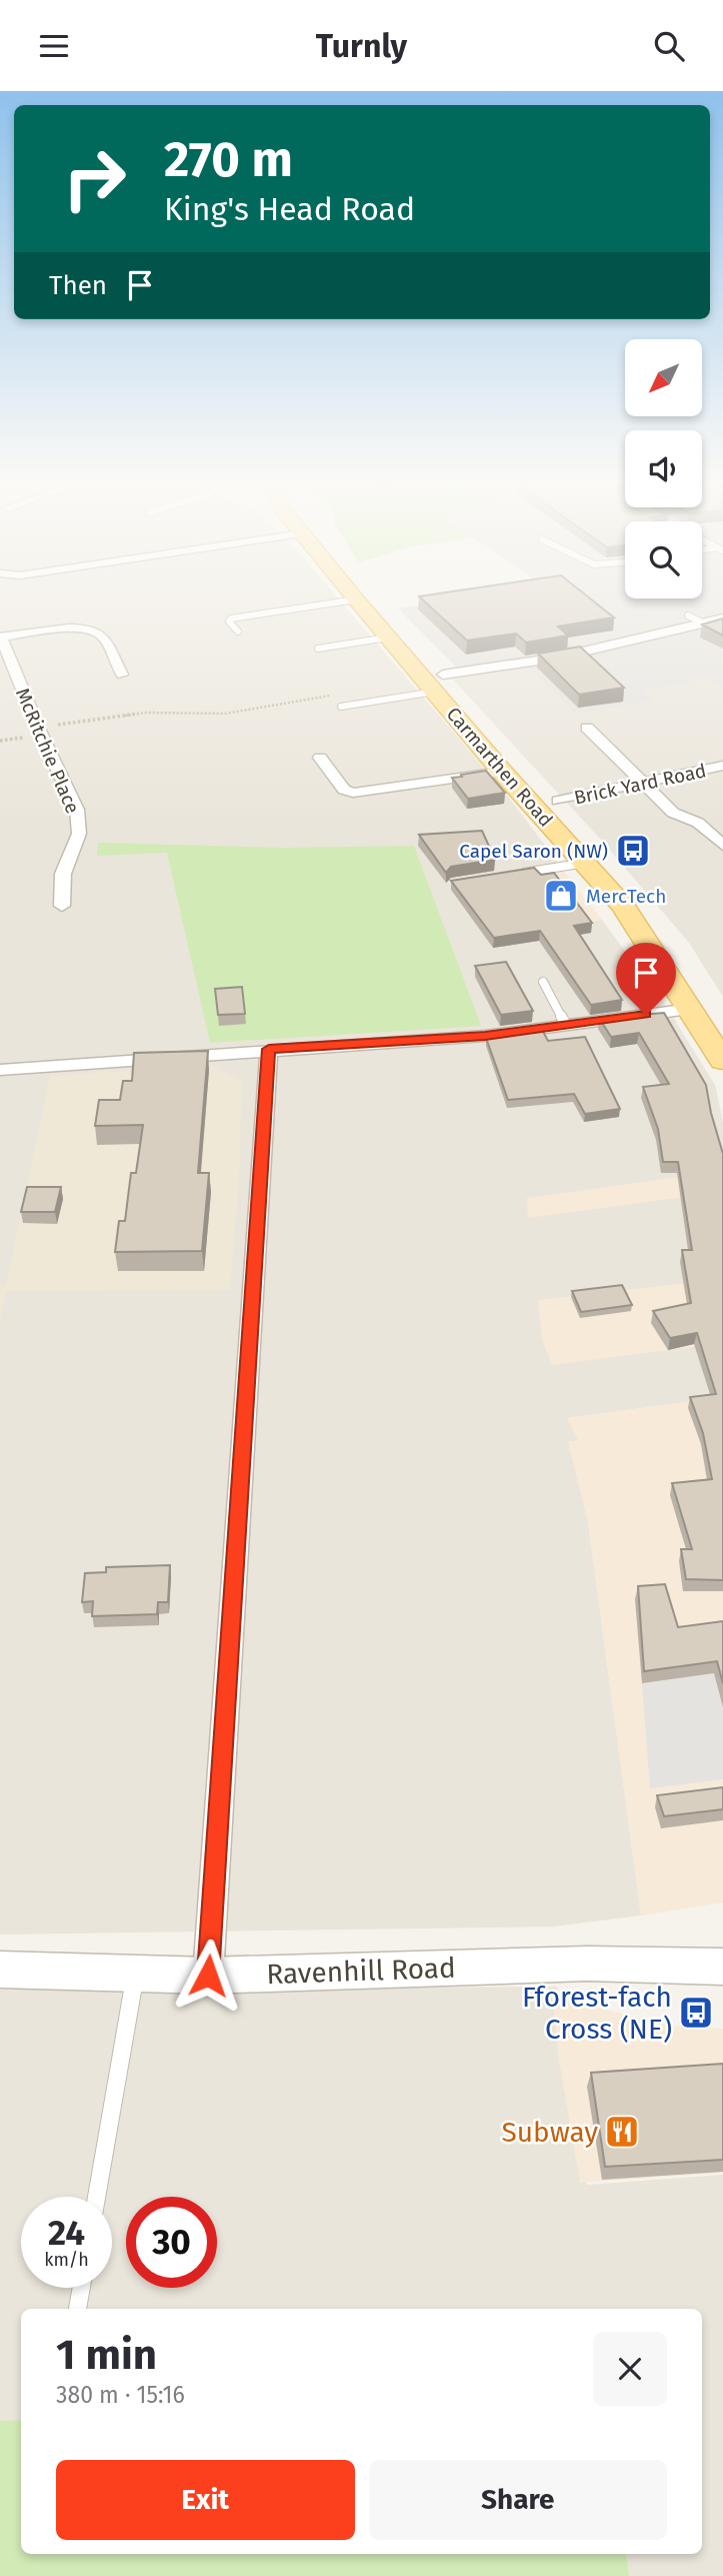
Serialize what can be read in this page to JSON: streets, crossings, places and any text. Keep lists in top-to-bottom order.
{
  "streets": {
    "main road": ["Carmarthen Road"],
    "street": ["McRitchie Place", "Brick Yard Road", "Ravenhill Road"]
  },
  "crossings": [
    ["Carmarthen Road", "Brick Yard Road"]
  ],
  "places": {
    "bus stop": ["Capel Saron (NW)", "Fforest-fach Cross (NE)"],
    "shop": ["MercTech"],
    "restaurant": ["Subway"]
  },
  "north": "bottom left",
  "page": {
    "header": "Turnly",
    "turn": ["270 m", "King's Head Road"],
    "then": "Then",
    "speed": "24 km/h",
    "limit": "30",
    "heading": ["1 min", "380 m · 15:16"],
    "buttons": ["Exit", "Share"]
  }
}
